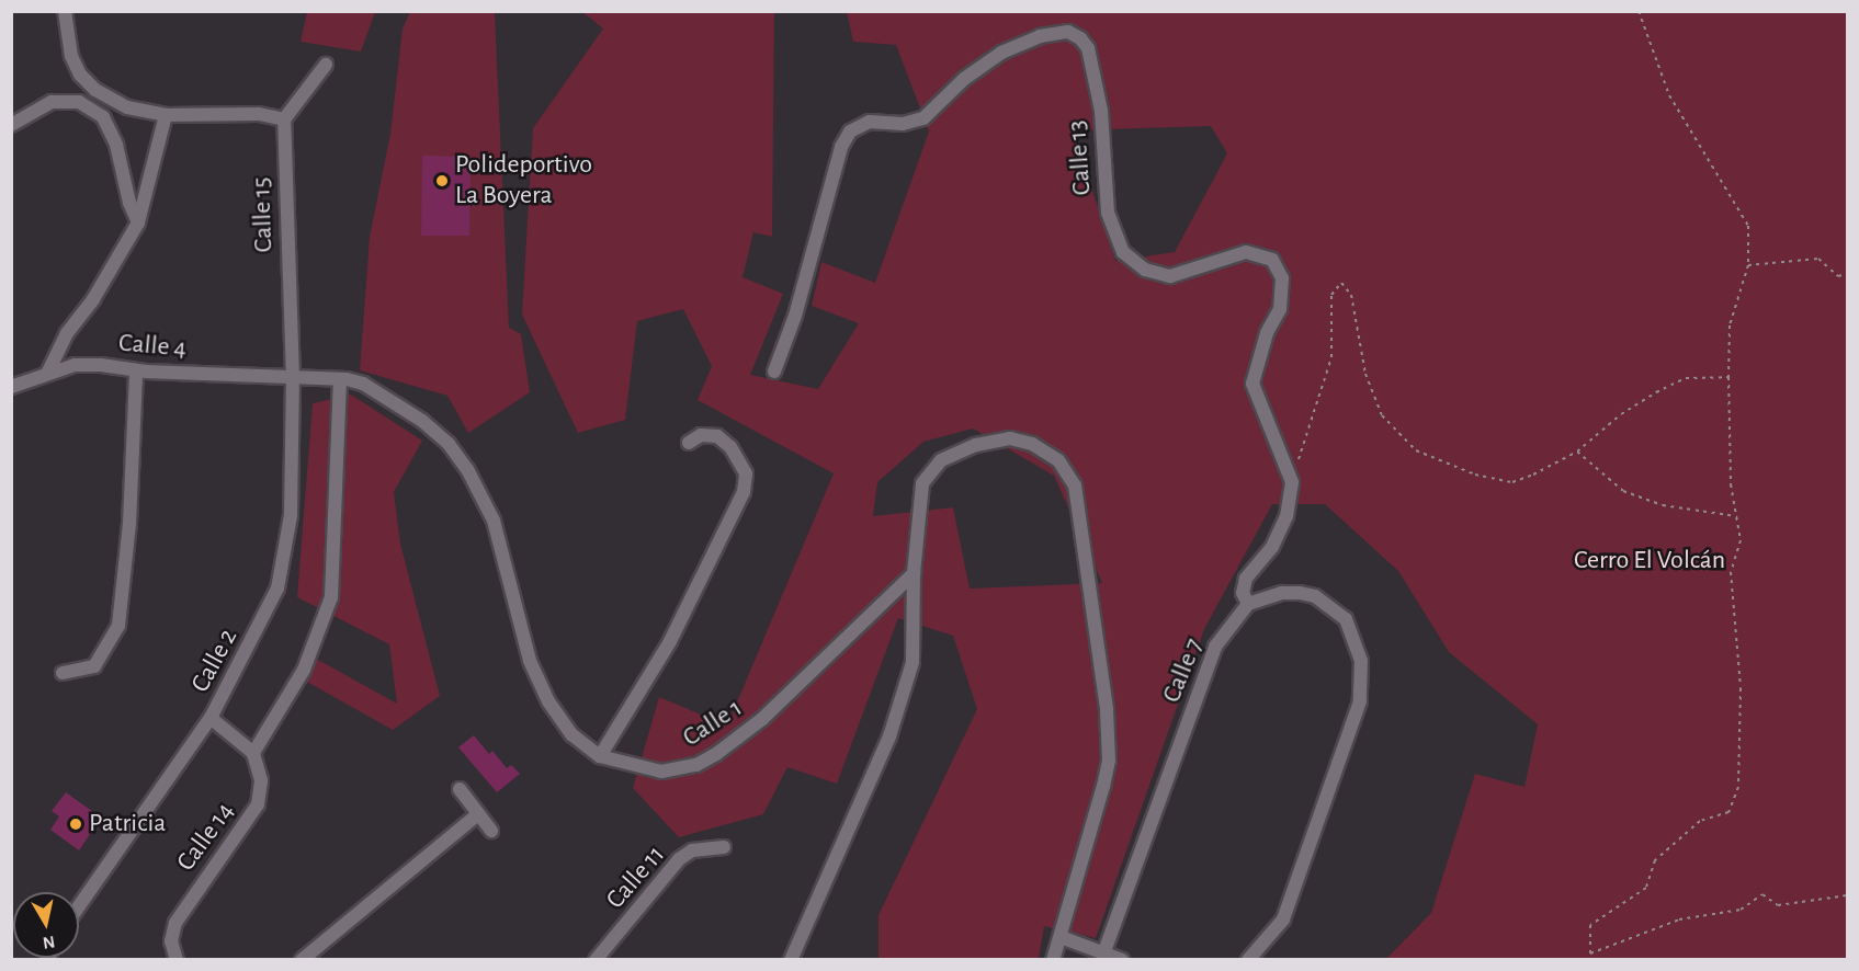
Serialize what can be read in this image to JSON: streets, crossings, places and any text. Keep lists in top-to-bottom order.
{
  "streets": {
    "street": [
      "Calle 13",
      "Calle 15",
      "Calle 4",
      "Calle 2",
      "Calle 7",
      "Calle 1",
      "Calle 14",
      "Calle 11"
    ]
  },
  "crossings": [
    ["Calle 15", "Calle 4"],
    ["Calle 15", "Calle 2"],
    ["Calle 15", "Calle 1"],
    ["Calle 4", "Calle 2"],
    ["Calle 4", "Calle 1"],
    ["Calle 2", "Calle 1"]
  ],
  "parks": ["Cerro El Volcán"],
  "places": ["Polideportivo La Boyera", "Patricia"],
  "north": "bottom"
}
